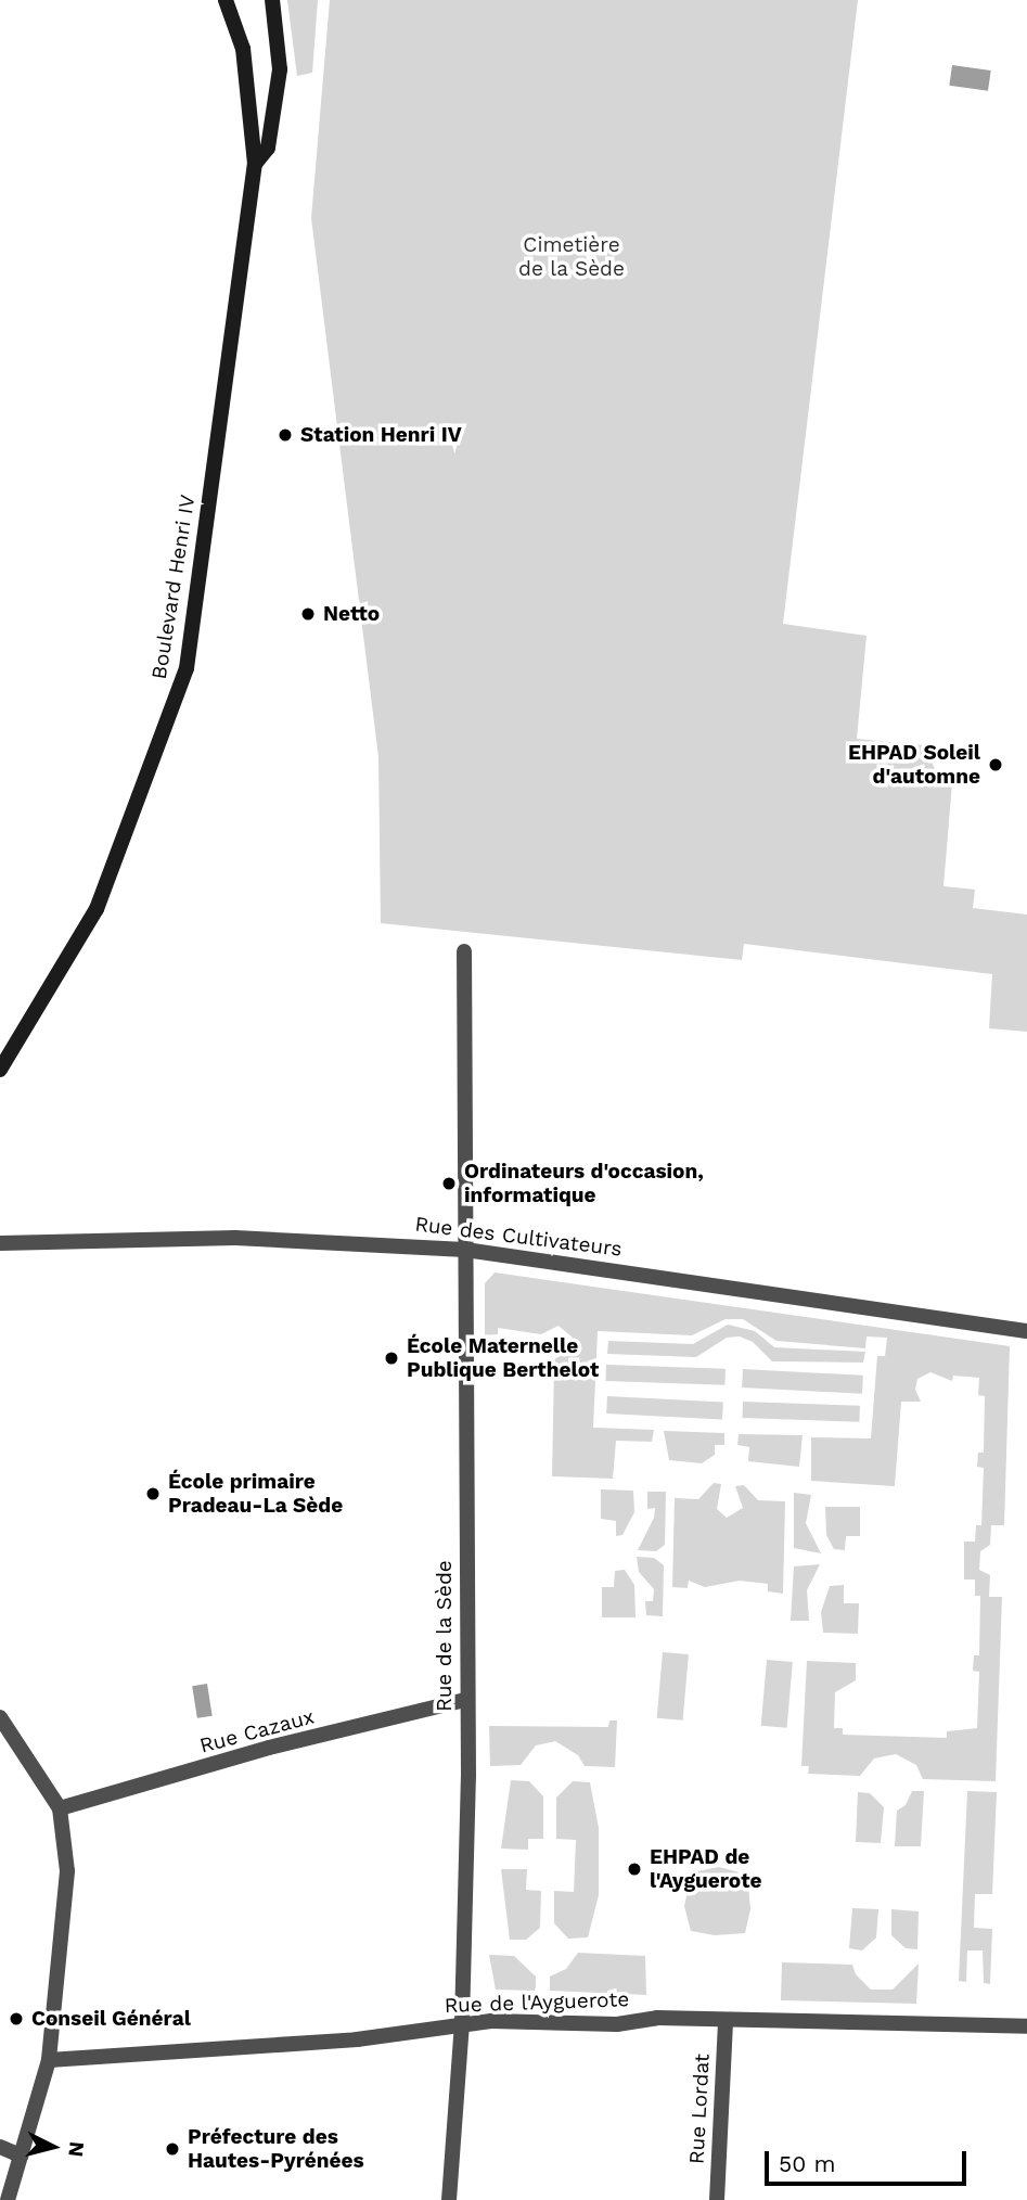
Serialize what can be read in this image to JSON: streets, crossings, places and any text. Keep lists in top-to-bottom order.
{
  "streets": {
    "street": [
      "Boulevard Henri IV",
      "Rue des Cultivateurs",
      "Rue de la Sède",
      "Rue Cazaux",
      "Rue de l'Ayguerote",
      "Rue Lordat"
    ]
  },
  "crossings": [
    ["Rue des Cultivateurs", "Rue de la Sède"],
    ["Rue de la Sède", "Rue Cazaux"],
    ["Rue de la Sède", "Rue de l'Ayguerote"],
    ["Rue de l'Ayguerote", "Rue Lordat"]
  ],
  "parks": ["Cimetière de la Sède"],
  "places": [
    "Station Henri IV",
    "Netto",
    "EHPAD Soleil d'automne",
    "Ordinateurs d'occasion, informatique",
    "École Maternelle Publique Berthelot",
    "École primaire Pradeau-La Sède",
    "EHPAD de l'Ayguerote",
    "Conseil Général",
    "Préfecture des Hautes-Pyrénées"
  ],
  "scale_bar": "50 m",
  "north": "right"
}
